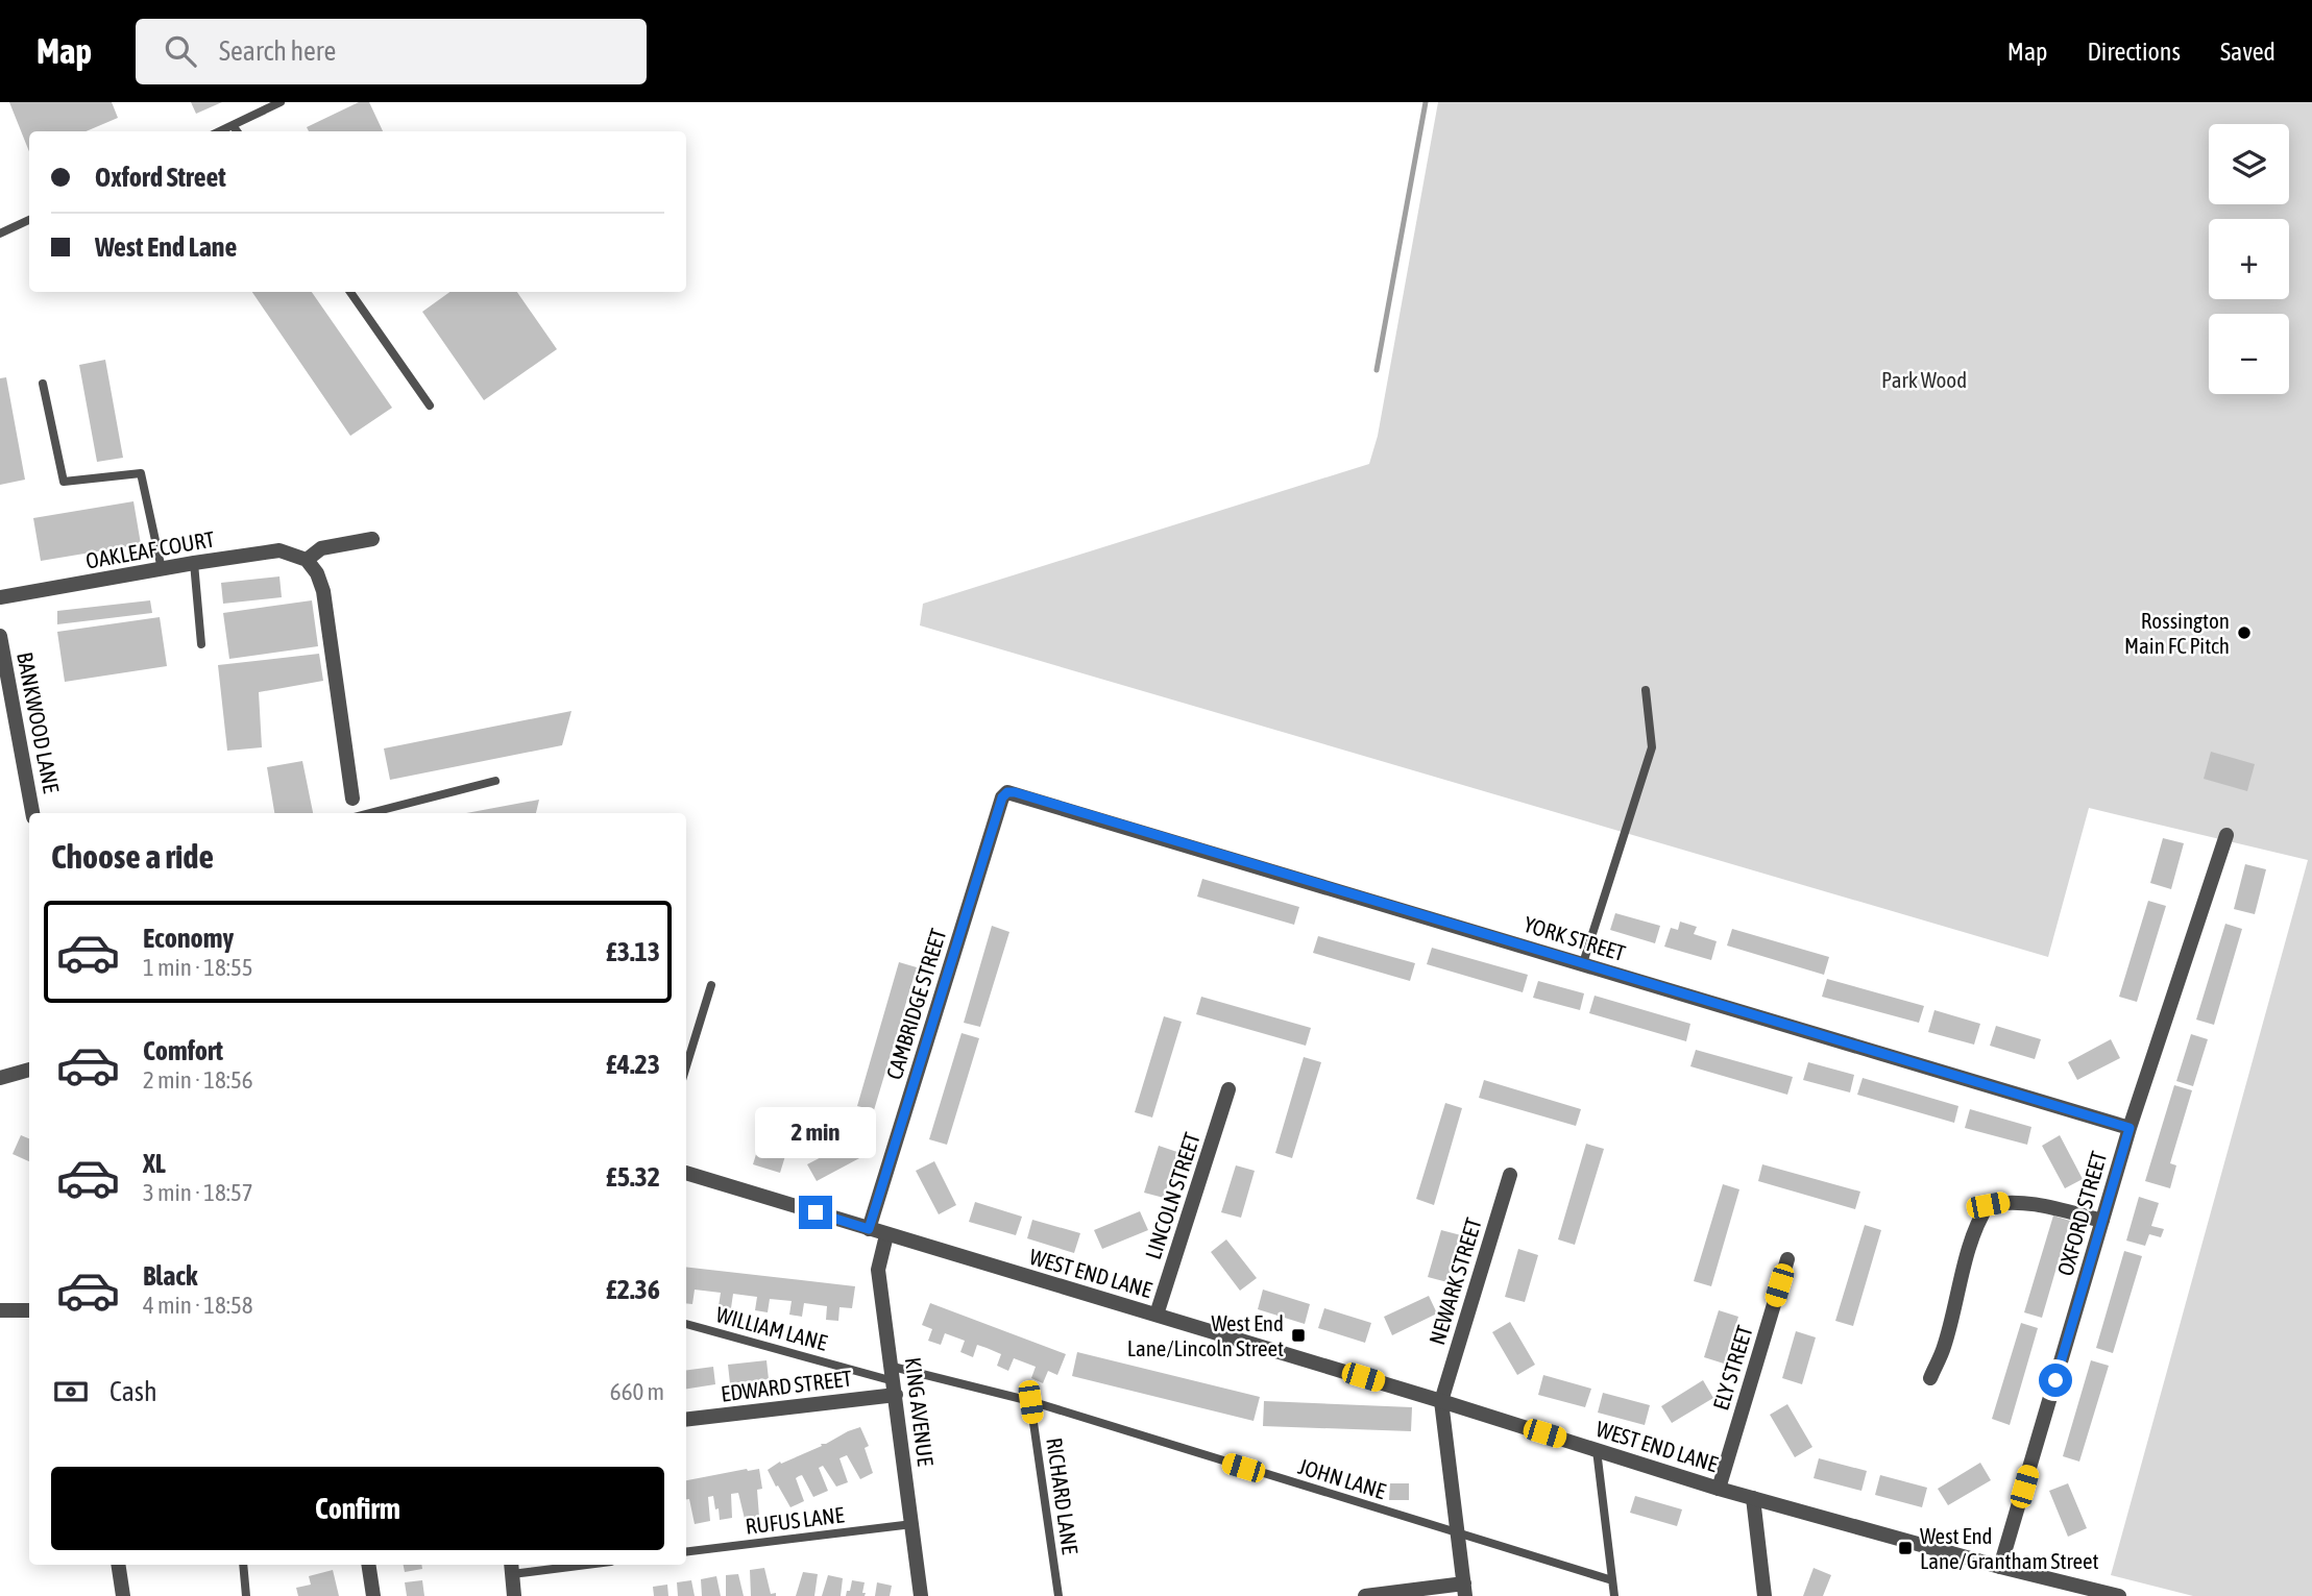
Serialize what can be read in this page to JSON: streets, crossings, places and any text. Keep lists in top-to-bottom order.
{
  "streets": {
    "street": [
      "OAKLEAF COURT",
      "BANKWOOD LANE",
      "YORK STREET",
      "CAMBRIDGE STREET",
      "LINCOLN STREET",
      "OXFORD STREET",
      "WEST END LANE",
      "NEWARK STREET",
      "ELY STREET",
      "EDWARD STREET",
      "KING AVENUE"
    ],
    "lane": [
      "WILLIAM LANE",
      "JOHN LANE",
      "RICHARD LANE",
      "RUFUS LANE"
    ]
  },
  "crossings": [
    ["YORK STREET", "CAMBRIDGE STREET"],
    ["YORK STREET", "OXFORD STREET"],
    ["CAMBRIDGE STREET", "WEST END LANE"],
    ["LINCOLN STREET", "WEST END LANE"],
    ["OXFORD STREET", "WEST END LANE"],
    ["WEST END LANE", "NEWARK STREET"],
    ["WEST END LANE", "ELY STREET"],
    ["WEST END LANE", "KING AVENUE"],
    ["WILLIAM LANE", "EDWARD STREET"],
    ["WILLIAM LANE", "KING AVENUE"],
    ["WILLIAM LANE", "JOHN LANE"],
    ["EDWARD STREET", "KING AVENUE"],
    ["EDWARD STREET", "JOHN LANE"],
    ["KING AVENUE", "JOHN LANE"],
    ["KING AVENUE", "RUFUS LANE"],
    ["JOHN LANE", "RICHARD LANE"]
  ],
  "parks": ["Park Wood"],
  "places": {
    "other": ["Rossington Main FC Pitch"],
    "transit": ["West End Lane/Lincoln Street", "West End Lane/Grantham Street"]
  },
  "page": {
    "header": "Map",
    "search": "Search here",
    "nav": ["Map", "Directions", "Saved"],
    "map_buttons": ["+", "−"],
    "banner": ["Oxford Street", "West End Lane"],
    "heading": "Choose a ride",
    "list": [
      {
        "name": "Economy",
        "note": "1 min · 18:55",
        "value": "£3.13"
      },
      {
        "name": "Comfort",
        "note": "2 min · 18:56",
        "value": "£4.23"
      },
      {
        "name": "XL",
        "note": "3 min · 18:57",
        "value": "£5.32"
      },
      {
        "name": "Black",
        "note": "4 min · 18:58",
        "value": "£2.36"
      }
    ],
    "bubble": "2 min",
    "pay": ["Cash", "660 m"],
    "buttons": "Confirm"
  }
}
